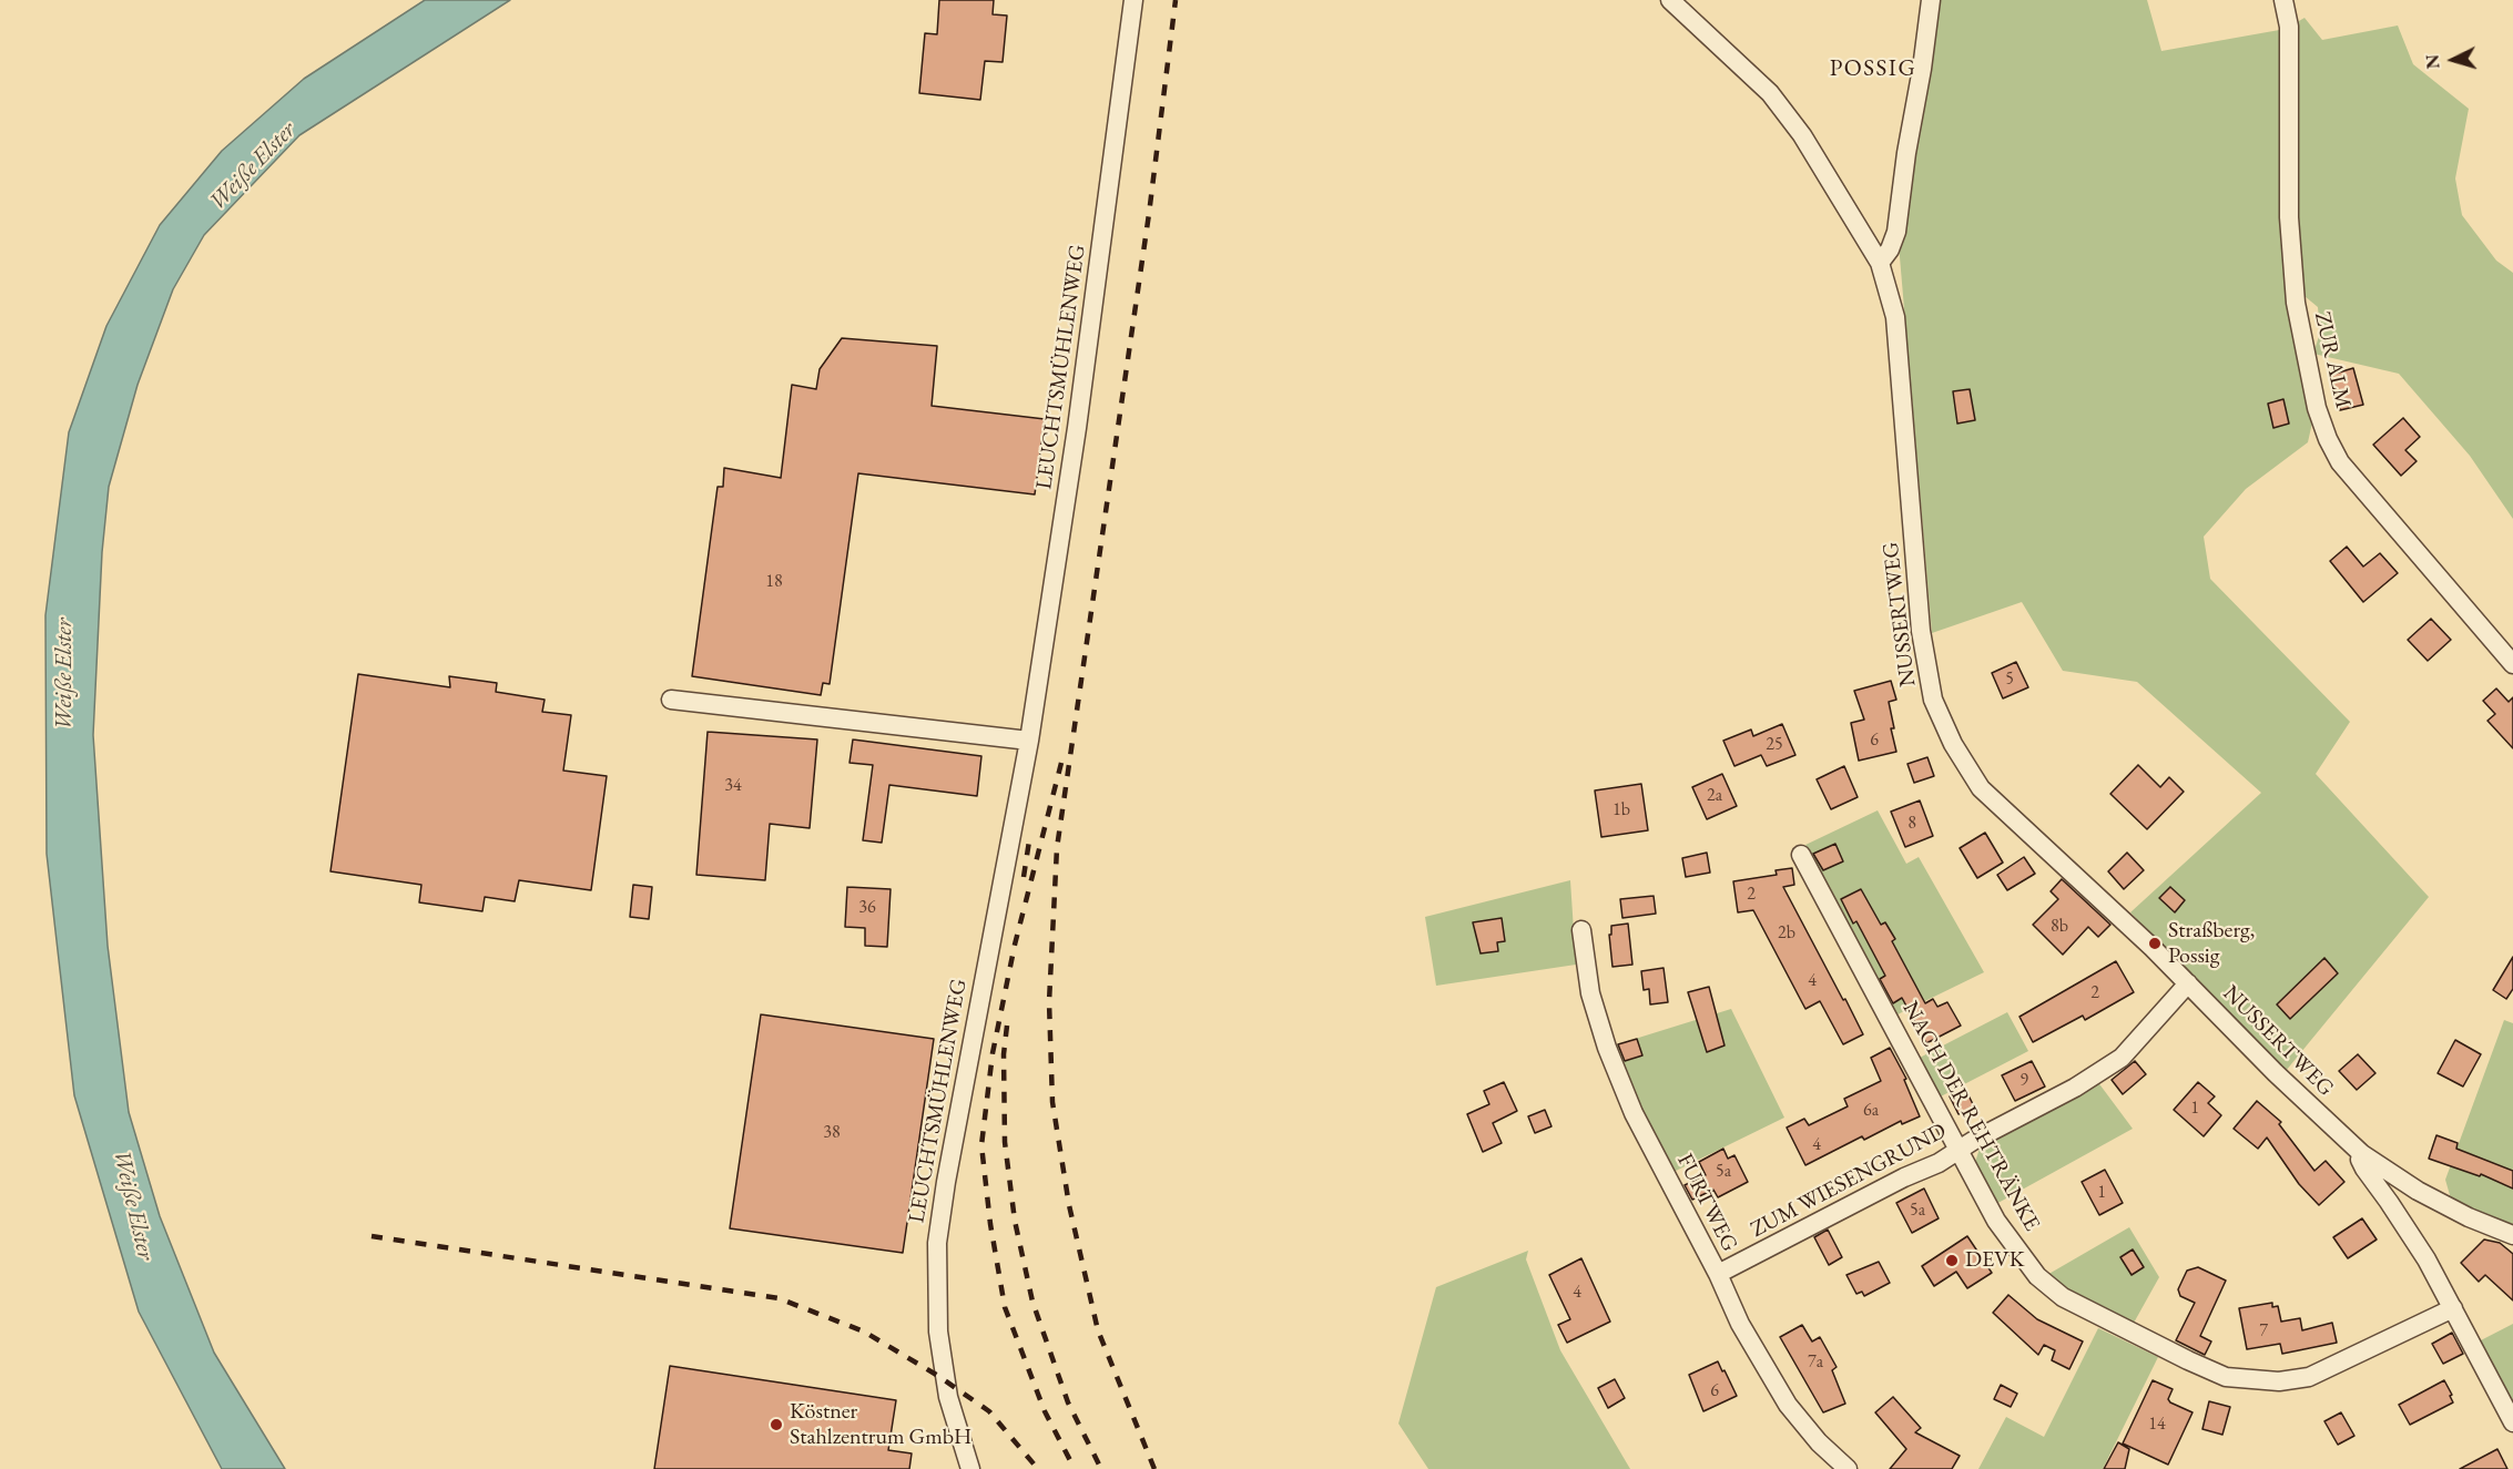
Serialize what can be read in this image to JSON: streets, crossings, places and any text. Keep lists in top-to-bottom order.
{
  "streets": {
    "street": [
      "ZUR ALM",
      "LEUCHTSMÜHLENWEG",
      "NUSSERTWEG",
      "NACH DER REHTRÄNKE",
      "ZUM WIESENGRUND",
      "FURTWEG"
    ]
  },
  "crossings": [
    ["NUSSERTWEG", "ZUM WIESENGRUND"],
    ["NACH DER REHTRÄNKE", "ZUM WIESENGRUND"],
    ["ZUM WIESENGRUND", "FURTWEG"]
  ],
  "districts": ["POSSIG"],
  "water": ["Weiße Elster"],
  "places": ["Straßberg, Possig", "DEVK", "Köstner Stahlzentrum GmbH"],
  "house_numbers": [
    "18",
    "5",
    "6",
    "25",
    "34",
    "2a",
    "1b",
    "8",
    "2",
    "36",
    "8b",
    "2b",
    "4",
    "2",
    "9",
    "1",
    "6a",
    "38",
    "4",
    "5a",
    "1",
    "5a",
    "4",
    "7",
    "7a",
    "6",
    "14"
  ],
  "north": "left"
}
